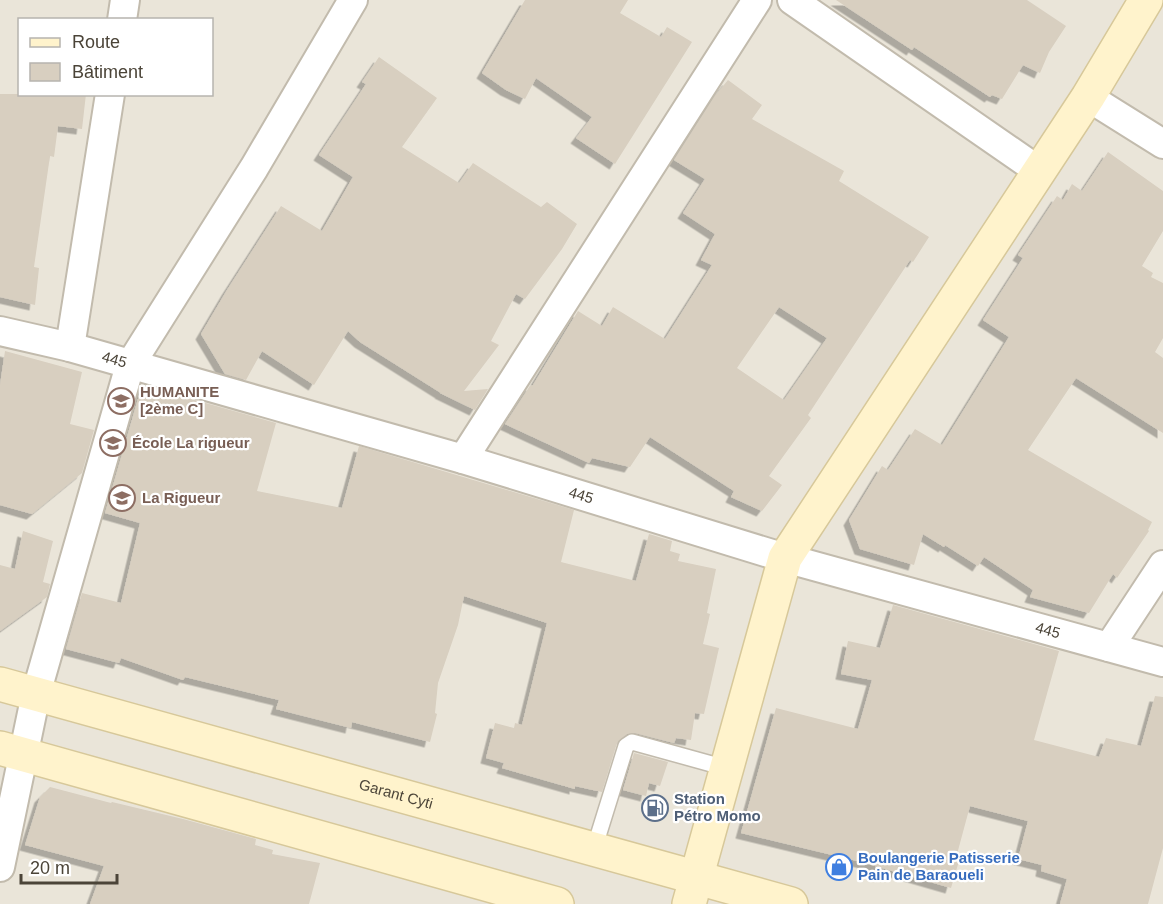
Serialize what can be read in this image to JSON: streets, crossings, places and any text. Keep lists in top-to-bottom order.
{
  "streets": {
    "main road": ["Garant Cyti"],
    "street": ["445"]
  },
  "places": {
    "school or university": ["HUMANITE [2ème C]", "École La rigueur", "La Rigueur"],
    "fuel station": ["Station Pétro Momo"],
    "shop": ["Boulangerie Patisserie Pain de Baraoueli"]
  },
  "legend": ["Route", "Bâtiment"],
  "scale_bar": "20 m"
}
